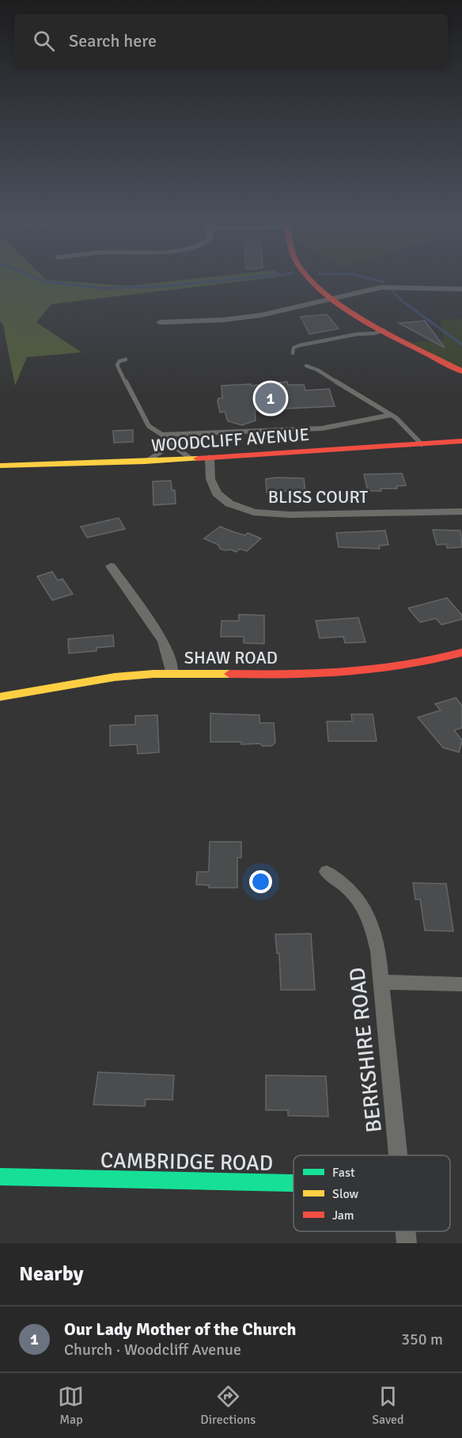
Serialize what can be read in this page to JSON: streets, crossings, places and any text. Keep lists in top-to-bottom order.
{
  "streets": {
    "main road": ["WOODCLIFF AVENUE", "SHAW ROAD", "CAMBRIDGE ROAD"],
    "street": ["BLISS COURT", "BERKSHIRE ROAD"]
  },
  "crossings": [
    ["WOODCLIFF AVENUE", "BLISS COURT"]
  ],
  "legend": ["Fast", "Slow", "Jam"],
  "page": {
    "search": "Search here",
    "pins": "1",
    "heading": "Nearby",
    "list": [
      {
        "mark": "1",
        "name": "Our Lady Mother of the Church",
        "note": "Church · Woodcliff Avenue",
        "value": "350 m"
      }
    ],
    "nav": ["Map", "Directions", "Saved"]
  }
}
